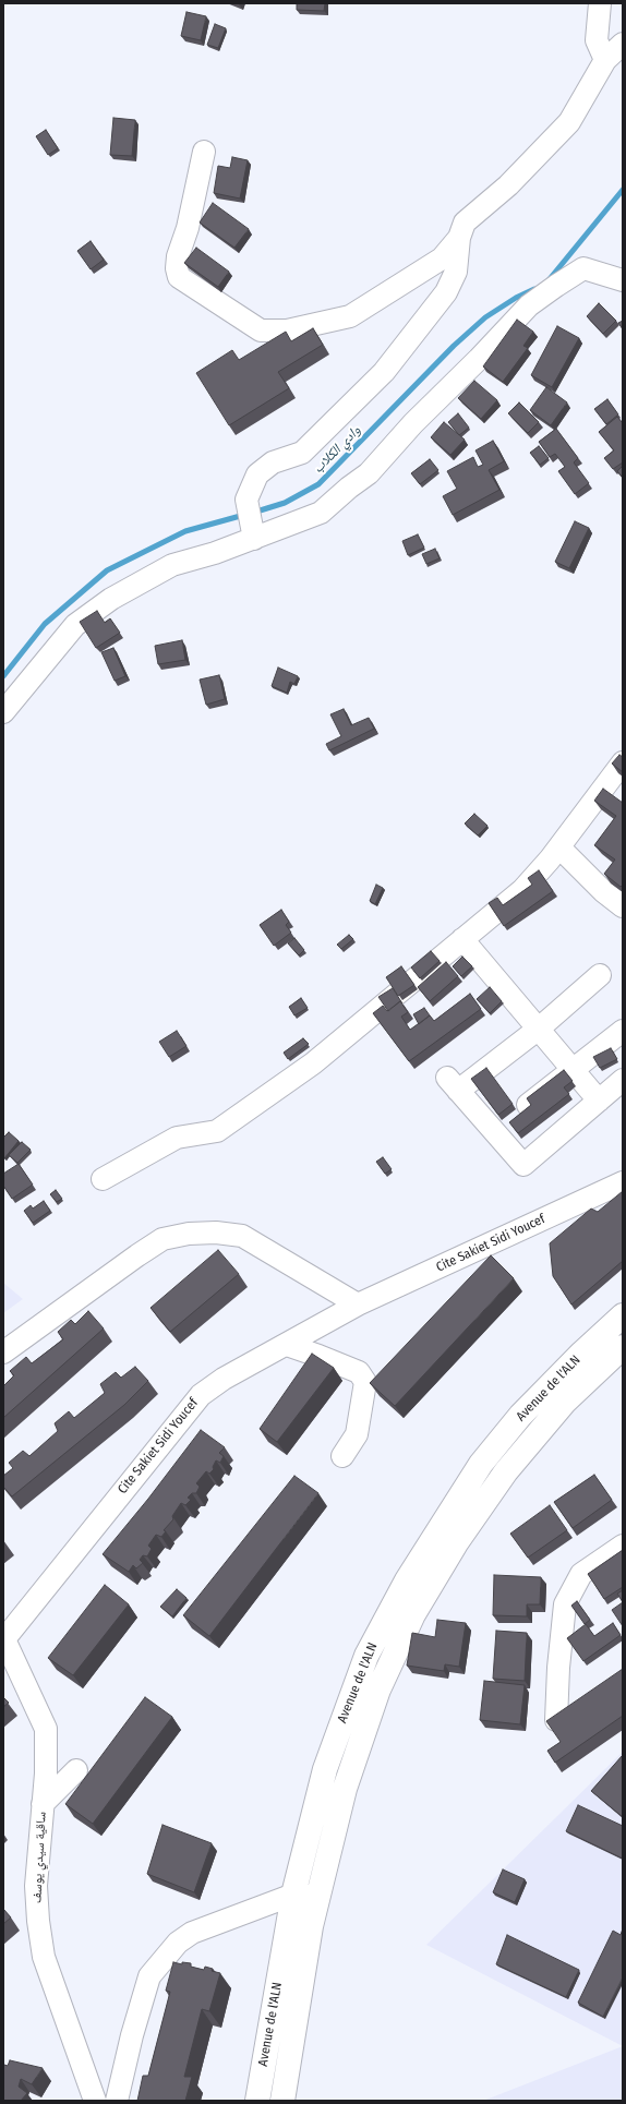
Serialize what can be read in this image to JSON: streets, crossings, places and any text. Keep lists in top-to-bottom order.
{
  "streets": {
    "main road": ["Avenue de l'ALN"],
    "street": ["Cite Sakiet Sidi Youcef", "ساقية سيدي يوسف"]
  },
  "crossings": [
    ["Cite Sakiet Sidi Youcef", "ساقية سيدي يوسف"]
  ],
  "water": ["وادي الكلاب"]
}
